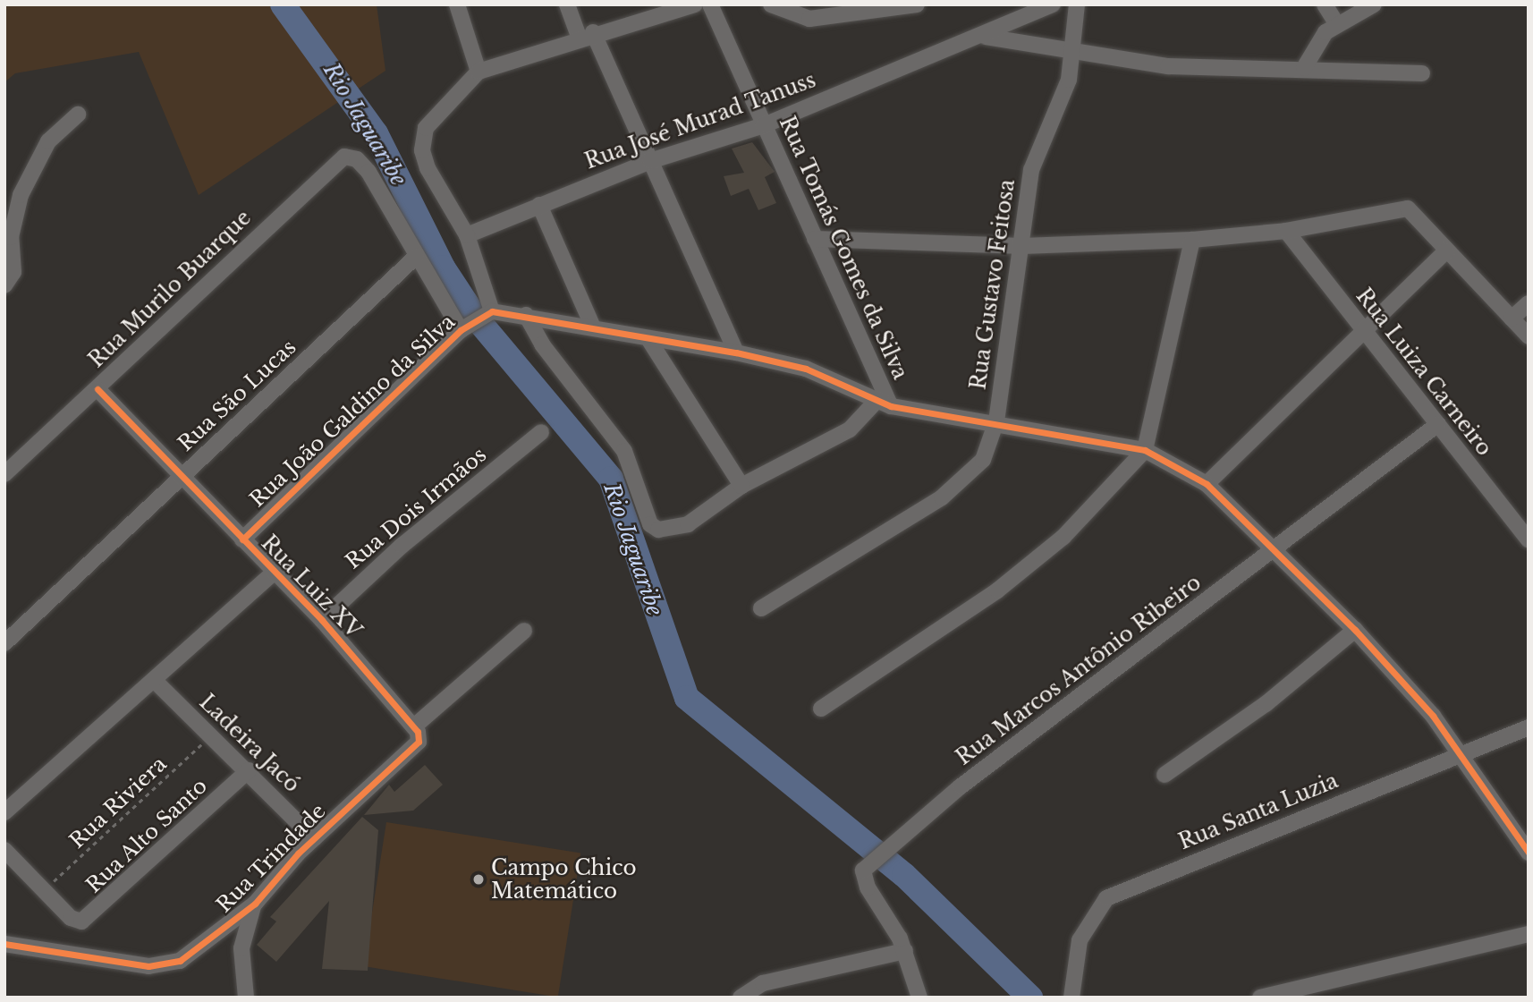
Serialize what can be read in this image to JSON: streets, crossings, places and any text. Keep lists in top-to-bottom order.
{
  "streets": {
    "street": [
      "Rua José Murad Tanuss",
      "Rua Tomás Gomes da Silva",
      "Rua Gustavo Feitosa",
      "Rua Murilo Buarque",
      "Rua Luiza Carneiro",
      "Rua São Lucas",
      "Rua João Galdino da Silva",
      "Rua Dois Irmãos",
      "Rua Luiz XV",
      "Rua Marcos Antônio Ribeiro",
      "Ladeira Jacó",
      "Rua Santa Luzia",
      "Rua Alto Santo",
      "Rua Trindade"
    ],
    "path": ["Rua Riviera"]
  },
  "crossings": [
    ["Rua José Murad Tanuss", "Rua Tomás Gomes da Silva"],
    ["Rua Murilo Buarque", "Rua São Lucas"],
    ["Rua Murilo Buarque", "Rua Luiz XV"],
    ["Rua Luiza Carneiro", "Rua Marcos Antônio Ribeiro"],
    ["Rua São Lucas", "Rua Luiz XV"],
    ["Rua João Galdino da Silva", "Rua Luiz XV"],
    ["Rua Dois Irmãos", "Rua Luiz XV"],
    ["Rua Luiz XV", "Rua Trindade"],
    ["Ladeira Jacó", "Rua Riviera"],
    ["Ladeira Jacó", "Rua Alto Santo"],
    ["Ladeira Jacó", "Rua Trindade"],
    ["Rua Riviera", "Rua Alto Santo"]
  ],
  "water": ["Rio Jaguaribe"],
  "places": ["Campo Chico Matemático"]
}
